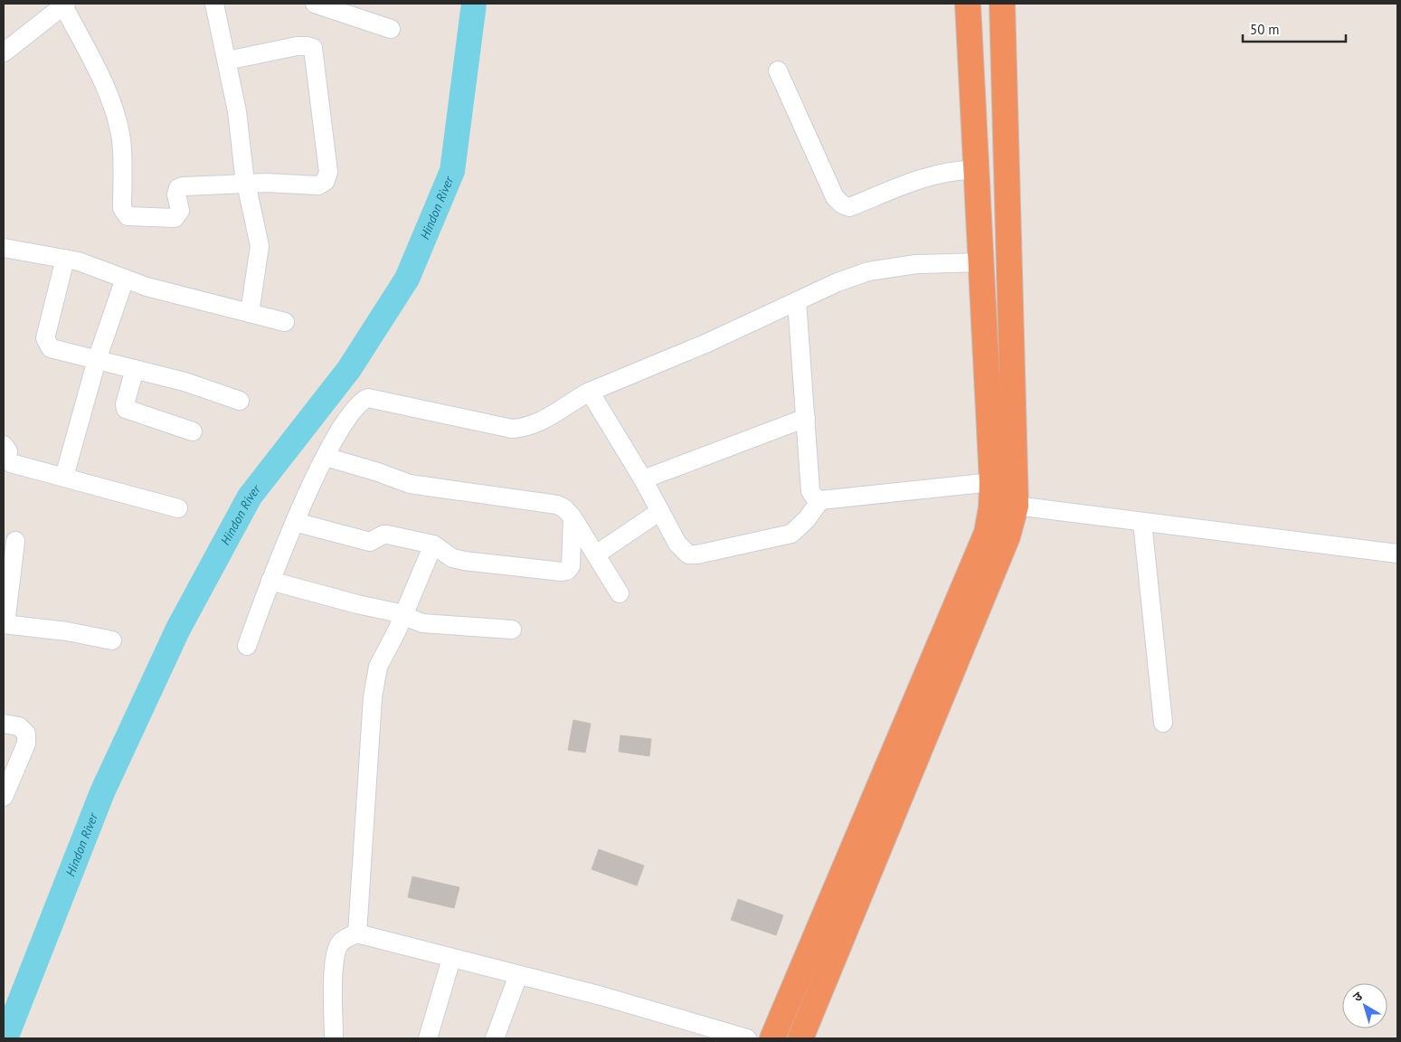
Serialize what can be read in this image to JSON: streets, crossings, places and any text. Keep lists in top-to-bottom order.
{
  "water": ["Hindon River"],
  "scale_bar": "50 m",
  "north": "top left"
}
